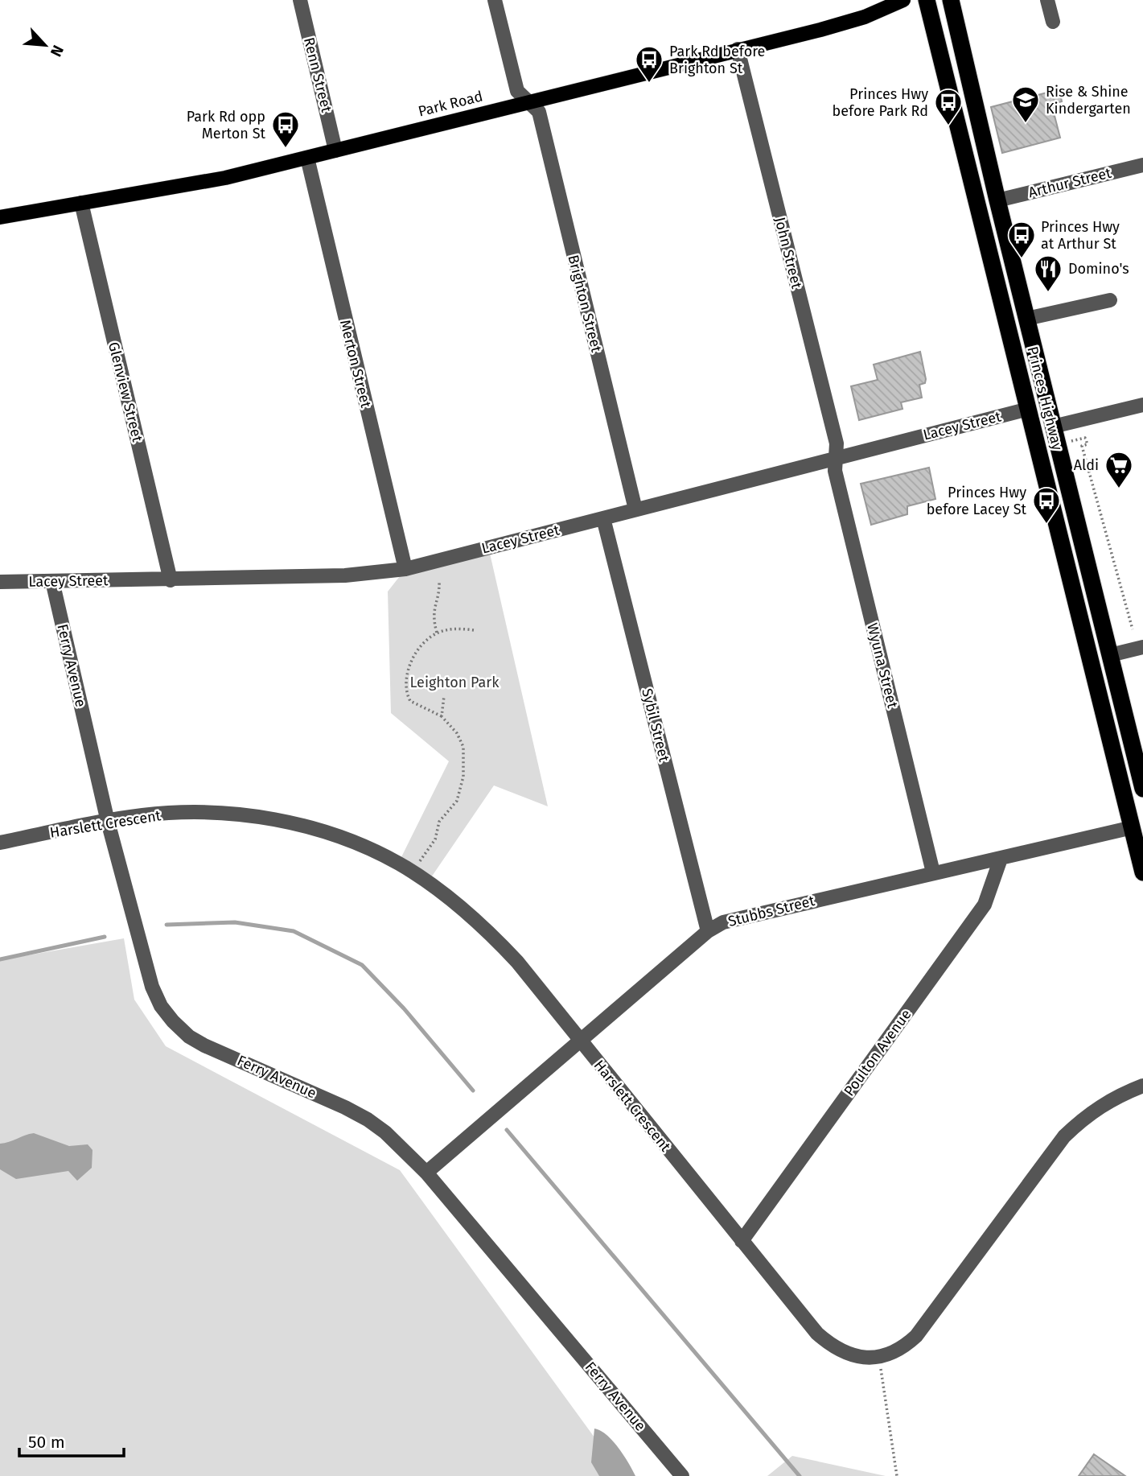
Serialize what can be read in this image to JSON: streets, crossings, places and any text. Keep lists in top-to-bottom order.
{
  "streets": {
    "highway": ["Princes Highway"],
    "main road": ["Park Road"],
    "street": [
      "Renn Street",
      "Arthur Street",
      "John Street",
      "Brighton Street",
      "Merton Street",
      "Glenview Street",
      "Lacey Street",
      "Ferry Avenue",
      "Wyuna Street",
      "Sybil Street",
      "Harslett Crescent",
      "Stubbs Street",
      "Poulton Avenue"
    ]
  },
  "crossings": [
    ["Renn Street", "Park Road"],
    ["Park Road", "John Street"],
    ["Park Road", "Brighton Street"],
    ["Park Road", "Merton Street"],
    ["Park Road", "Glenview Street"],
    ["Arthur Street", "Princes Highway"],
    ["John Street", "Lacey Street"],
    ["John Street", "Wyuna Street"],
    ["Brighton Street", "Lacey Street"],
    ["Merton Street", "Lacey Street"],
    ["Glenview Street", "Lacey Street"],
    ["Princes Highway", "Lacey Street"],
    ["Princes Highway", "Stubbs Street"],
    ["Lacey Street", "Ferry Avenue"],
    ["Lacey Street", "Wyuna Street"],
    ["Lacey Street", "Sybil Street"],
    ["Ferry Avenue", "Harslett Crescent"],
    ["Ferry Avenue", "Stubbs Street"],
    ["Wyuna Street", "Stubbs Street"],
    ["Sybil Street", "Stubbs Street"],
    ["Harslett Crescent", "Stubbs Street"],
    ["Harslett Crescent", "Poulton Avenue"],
    ["Stubbs Street", "Poulton Avenue"]
  ],
  "parks": ["Leighton Park"],
  "places": {
    "bus stop": [
      "Park Rd before Brighton St",
      "Princes Hwy before Park Rd",
      "Park Rd opp Merton St",
      "Princes Hwy at Arthur St",
      "Princes Hwy before Lacey St"
    ],
    "school or university": ["Rise & Shine Kindergarten"],
    "restaurant": ["Domino's"],
    "supermarket": ["Aldi"]
  },
  "scale_bar": "50 m",
  "north": "bottom right"
}
